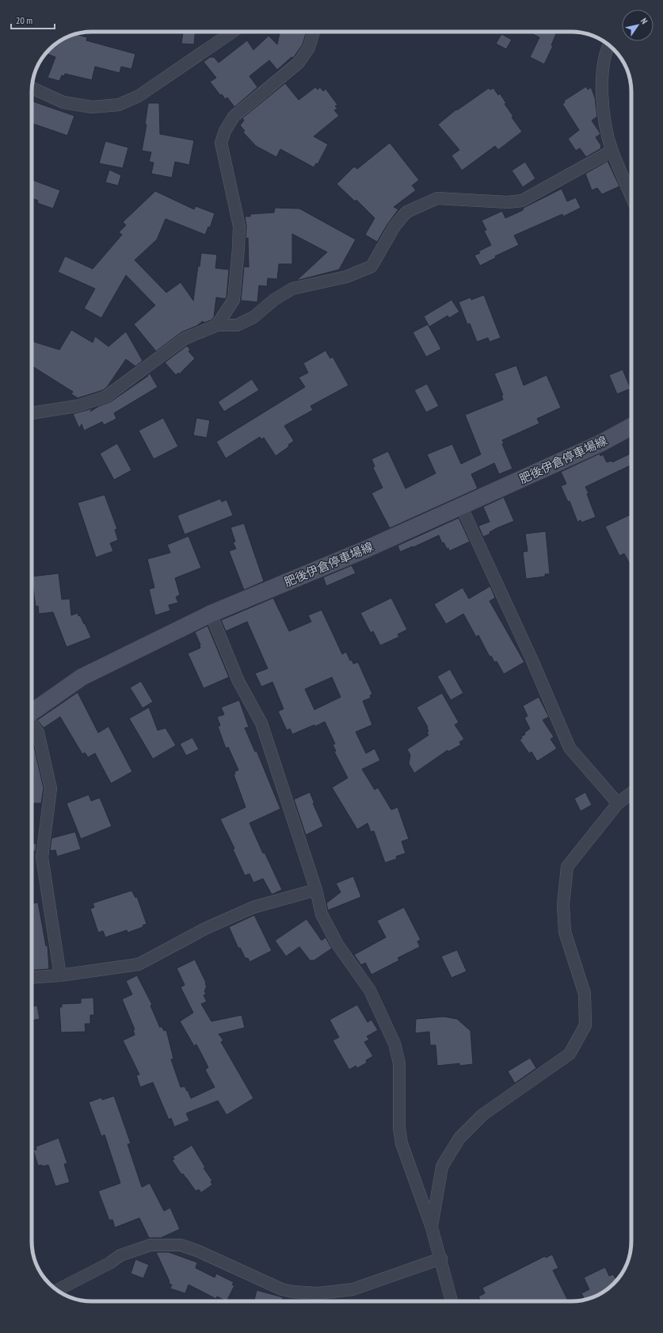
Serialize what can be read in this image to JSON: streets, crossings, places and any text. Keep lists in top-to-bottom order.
{
  "streets": {
    "main road": ["肥後伊倉停車場線"]
  },
  "scale_bar": "20 m",
  "north": "top right"
}
